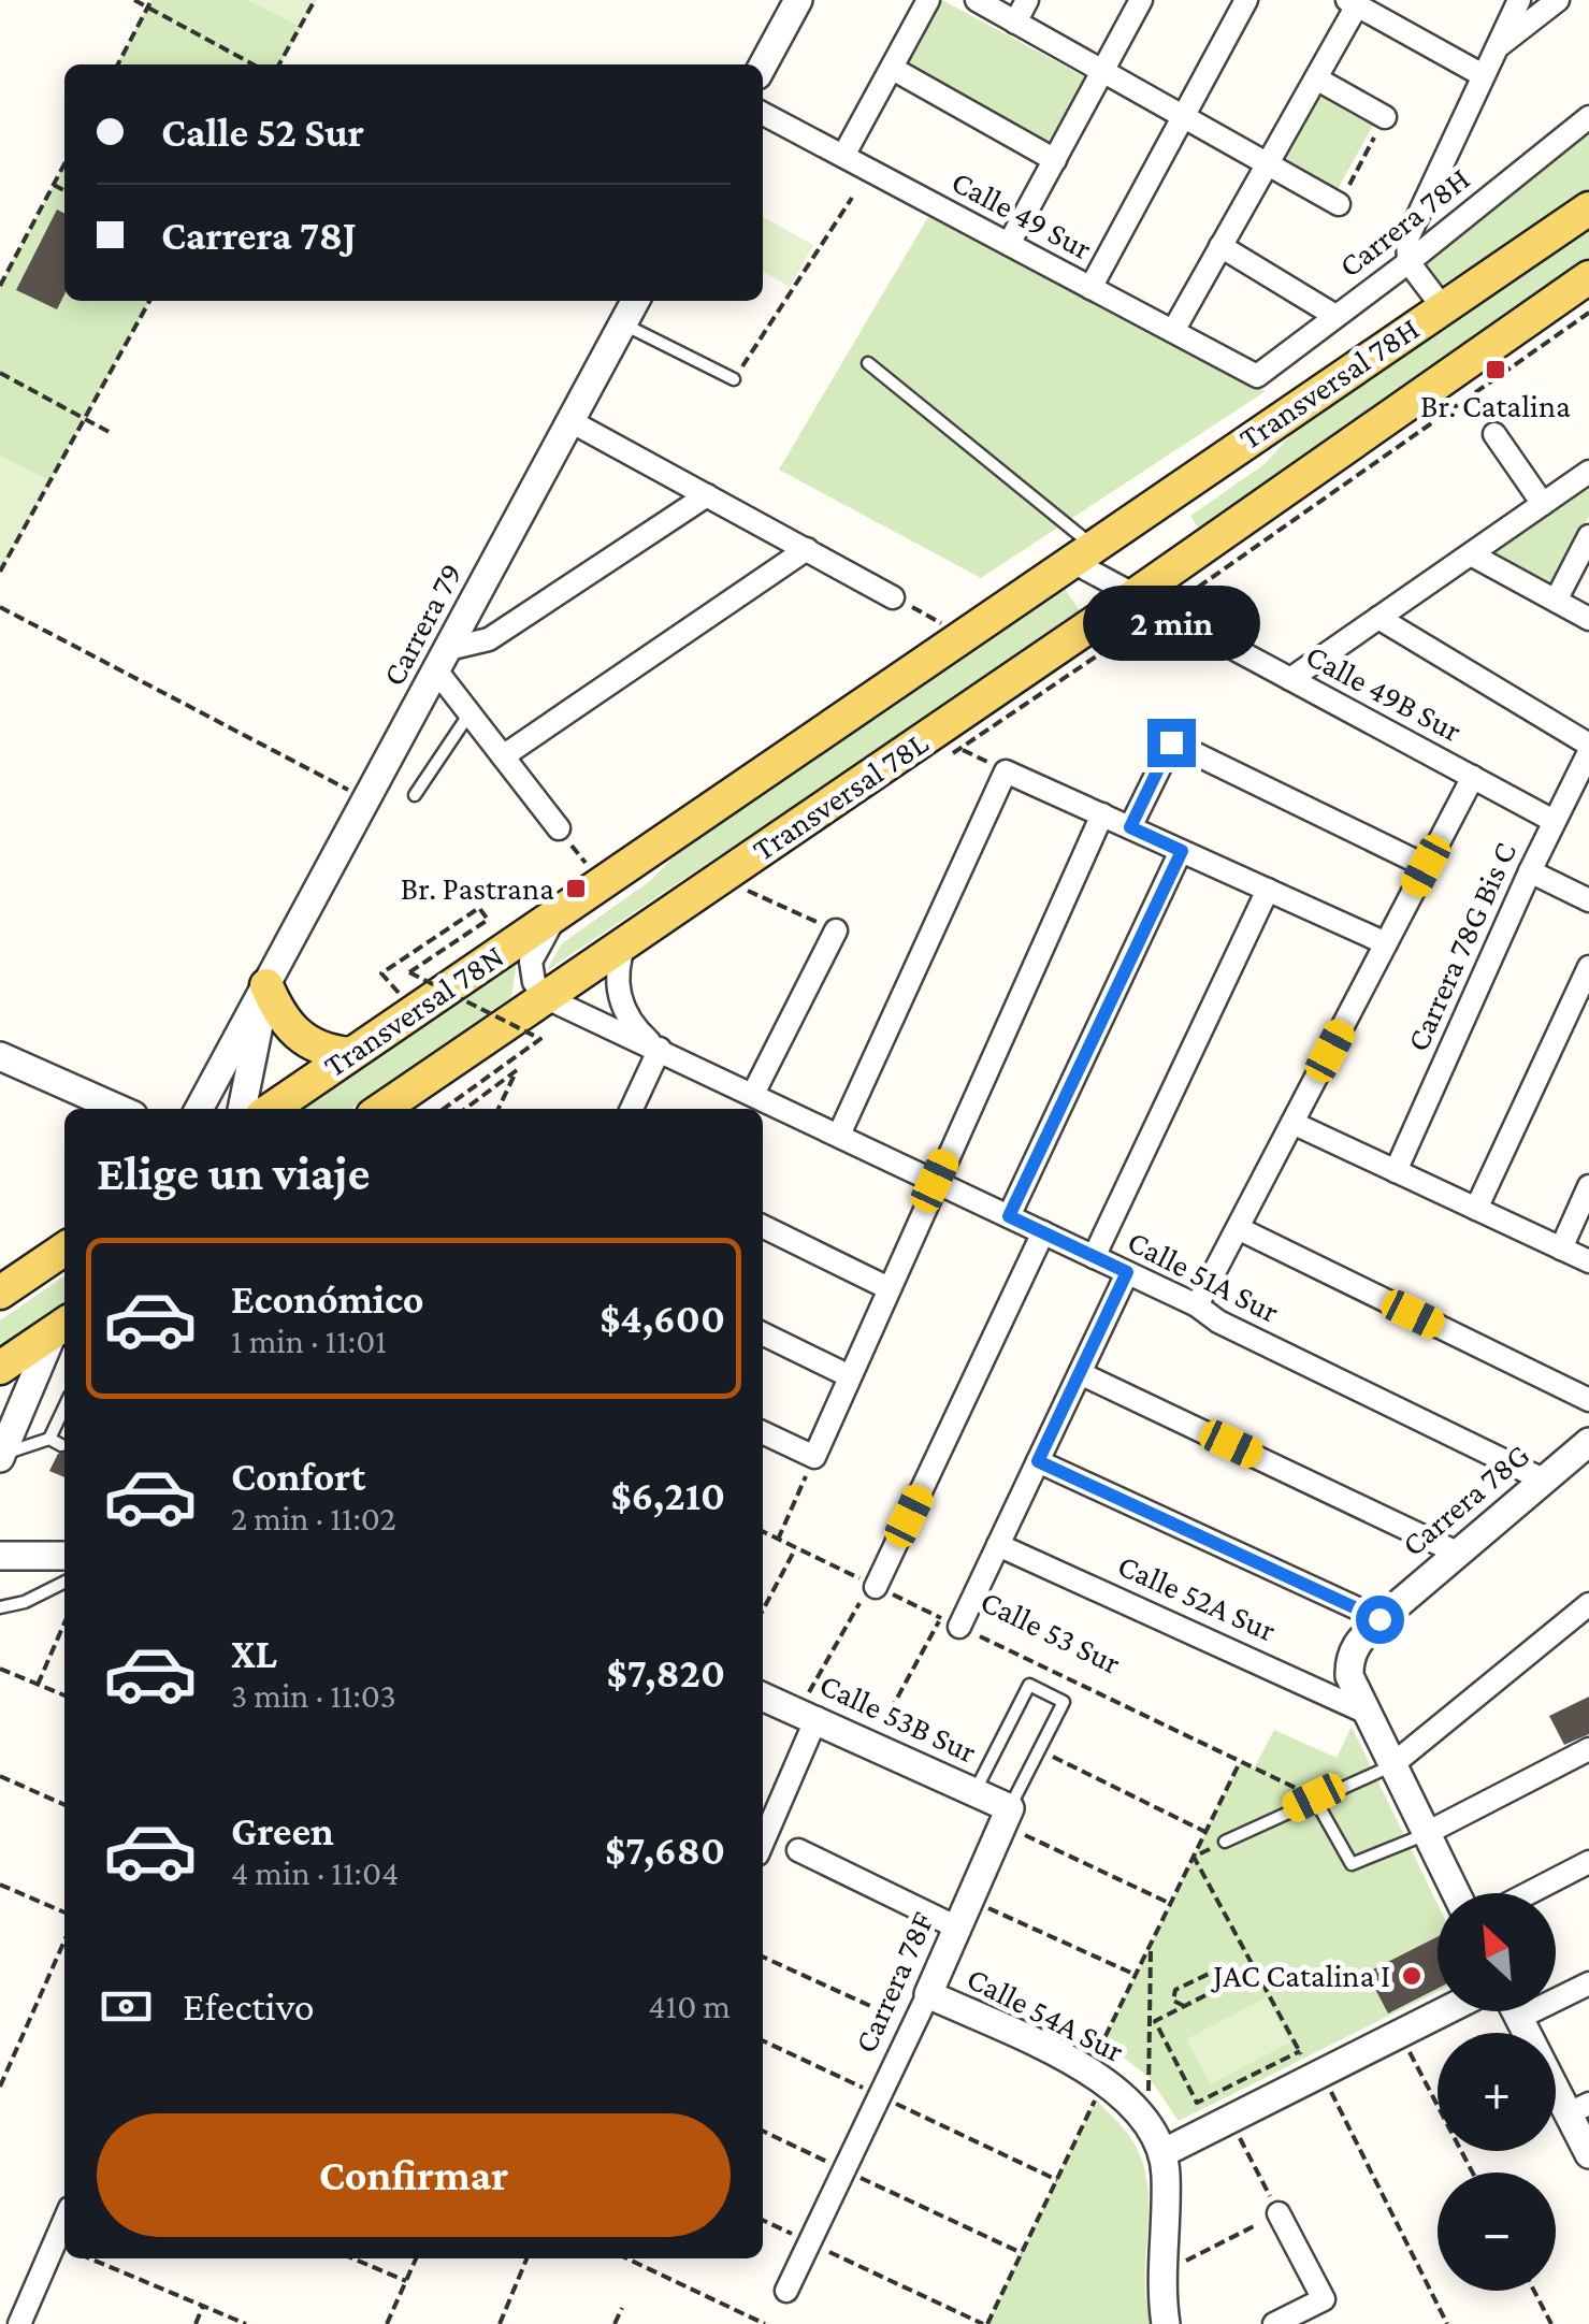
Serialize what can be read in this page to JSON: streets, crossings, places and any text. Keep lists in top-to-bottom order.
{
  "streets": {
    "main road": ["Transversal 78H", "Transversal 78L", "Transversal 78N"],
    "street": [
      "Calle 49 Sur",
      "Carrera 78H",
      "Carrera 79",
      "Calle 49B Sur",
      "Carrera 78G Bis C",
      "Calle 51A Sur",
      "Carrera 78G",
      "Calle 52A Sur",
      "Calle 53B Sur",
      "Carrera 78F",
      "Calle 54A Sur"
    ],
    "path": ["Calle 53 Sur"]
  },
  "crossings": [
    ["Calle 49 Sur", "Carrera 78H"],
    ["Transversal 78H", "Calle 49B Sur"],
    ["Transversal 78H", "Transversal 78L"],
    ["Calle 49B Sur", "Transversal 78L"],
    ["Calle 49B Sur", "Carrera 78G Bis C"],
    ["Transversal 78L", "Transversal 78N"],
    ["Transversal 78L", "Calle 51A Sur"],
    ["Transversal 78N", "Calle 51A Sur"],
    ["Calle 51A Sur", "Carrera 78G"],
    ["Carrera 78G", "Calle 52A Sur"],
    ["Calle 53B Sur", "Carrera 78F"],
    ["Carrera 78F", "Calle 54A Sur"]
  ],
  "places": {
    "transit": ["Br. Catalina", "Br. Pastrana"],
    "other": ["JAC Catalina I"]
  },
  "north": "top left",
  "page": {
    "banner": ["Calle 52 Sur", "Carrera 78J"],
    "bubble": "2 min",
    "heading": "Elige un viaje",
    "list": [
      {
        "name": "Económico",
        "note": "1 min · 11:01",
        "value": "$4,600"
      },
      {
        "name": "Confort",
        "note": "2 min · 11:02",
        "value": "$6,210"
      },
      {
        "name": "XL",
        "note": "3 min · 11:03",
        "value": "$7,820"
      },
      {
        "name": "Green",
        "note": "4 min · 11:04",
        "value": "$7,680"
      }
    ],
    "map_buttons": ["+", "−"],
    "pay": ["Efectivo", "410 m"],
    "buttons": "Confirmar"
  }
}
